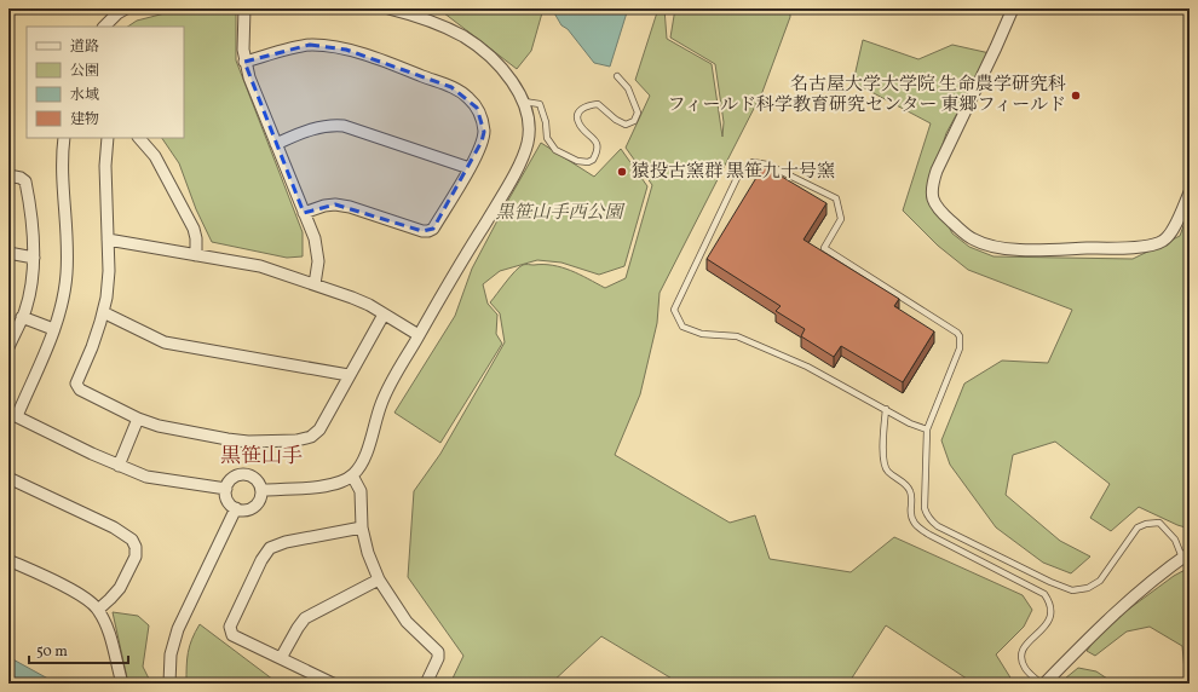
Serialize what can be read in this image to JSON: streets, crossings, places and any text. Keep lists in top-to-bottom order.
{
  "districts": ["黒笹山手"],
  "parks": ["黒笹山手西公園"],
  "places": ["名古屋大学大学院 生命農学研究科 フィールド科学教育研究センター 東郷フィールド", "猿投古窯群 黒笹九十号窯"],
  "legend": [
    "道路",
    "公園",
    "水域",
    "建物"
  ],
  "scale_bar": "50 m"
}
